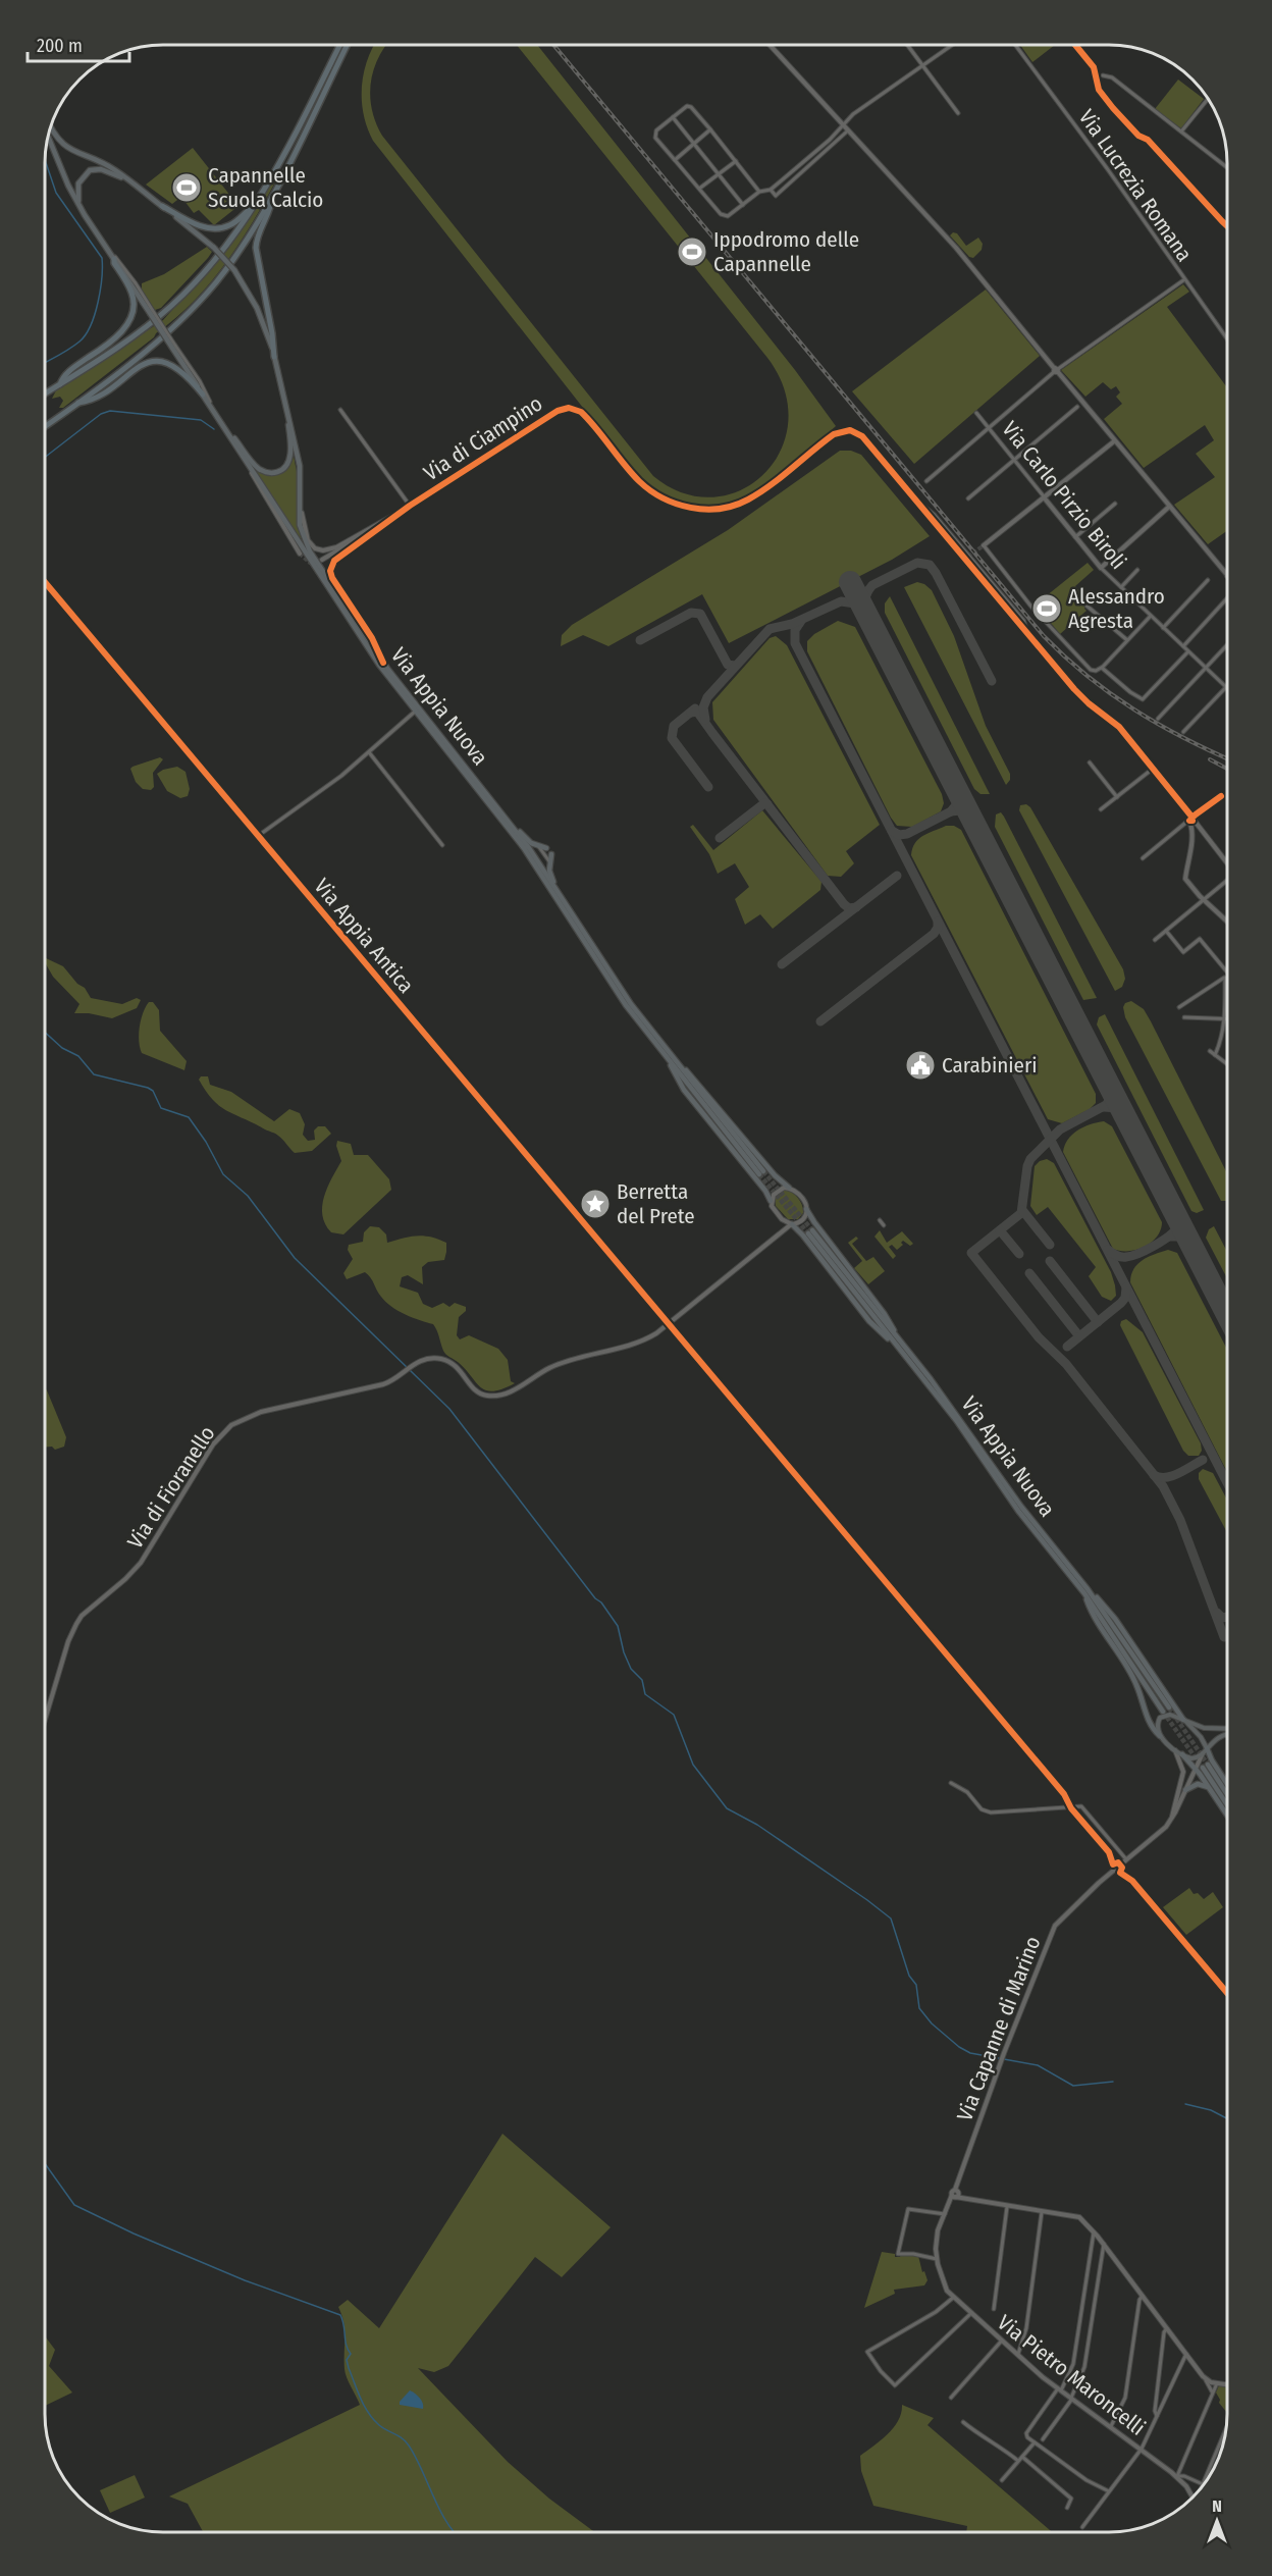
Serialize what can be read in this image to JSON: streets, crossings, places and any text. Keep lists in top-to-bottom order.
{
  "streets": {
    "main road": ["Via Appia Nuova"],
    "street": [
      "Via Lucrezia Romana",
      "Via di Ciampino",
      "Via Carlo Pirzio Biroli",
      "Via Appia Antica",
      "Via di Fioranello",
      "Via Capanne di Marino",
      "Via Pietro Maroncelli"
    ]
  },
  "crossings": [
    ["Via Appia Antica", "Via di Fioranello"],
    ["Via Capanne di Marino", "Via Pietro Maroncelli"]
  ],
  "places": {
    "sports": ["Capannelle Scuola Calcio", "Ippodromo delle Capannelle", "Alessandro Agresta"],
    "public building": ["Carabinieri"],
    "place": ["Berretta del Prete"]
  },
  "scale_bar": "200 m",
  "north": "top"
}
